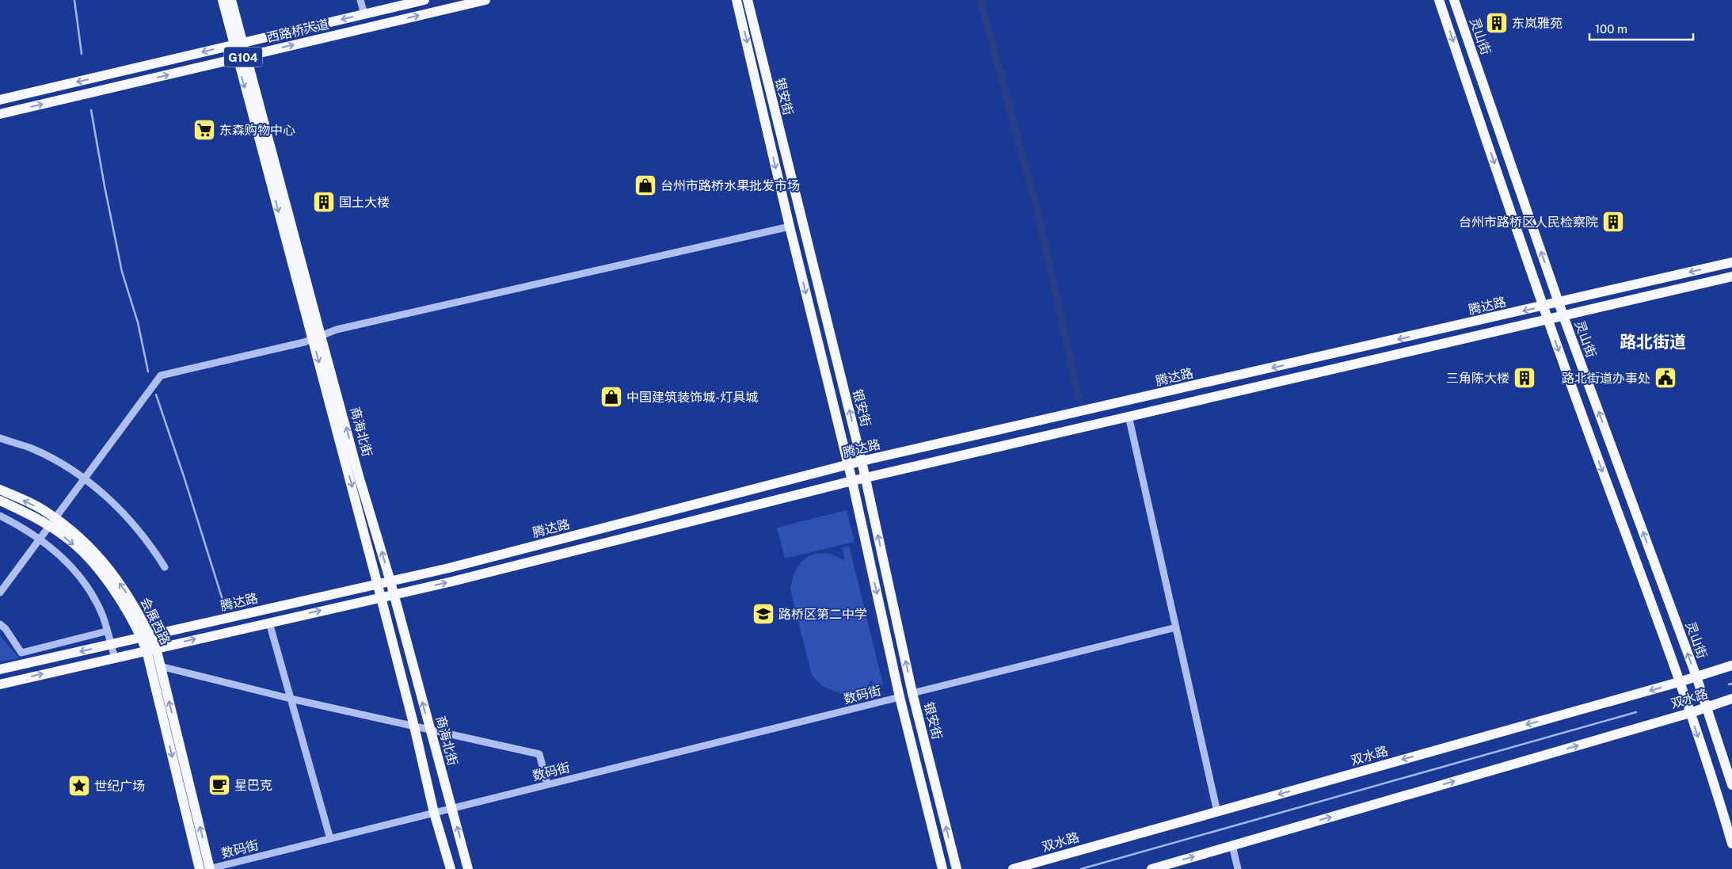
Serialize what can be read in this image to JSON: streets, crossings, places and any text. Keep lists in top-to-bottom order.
{
  "streets": {
    "main road": [
      "西路桥大道",
      "灵山街",
      "G104",
      "银安街",
      "腾达路",
      "商海北街",
      "会展西路",
      "双水路"
    ],
    "street": ["数码街"]
  },
  "crossings": [
    ["西路桥大道", "商海北街"],
    ["灵山街", "腾达路"],
    ["灵山街", "双水路"],
    ["银安街", "腾达路"],
    ["银安街", "数码街"],
    ["腾达路", "商海北街"],
    ["腾达路", "会展西路"],
    ["商海北街", "数码街"],
    ["会展西路", "数码街"]
  ],
  "districts": ["路北街道"],
  "places": {
    "building": [
      "东岚雅苑",
      "国土大楼",
      "台州市路桥区人民检察院",
      "三角陈大楼"
    ],
    "supermarket": ["东森购物中心"],
    "shop": ["台州市路桥水果批发市场", "中国建筑装饰城-灯具城"],
    "public building": ["路北街道办事处"],
    "school or university": ["路桥区第二中学"],
    "cafe": ["星巴克"],
    "place": ["世纪广场"]
  },
  "scale_bar": "100 m"
}
